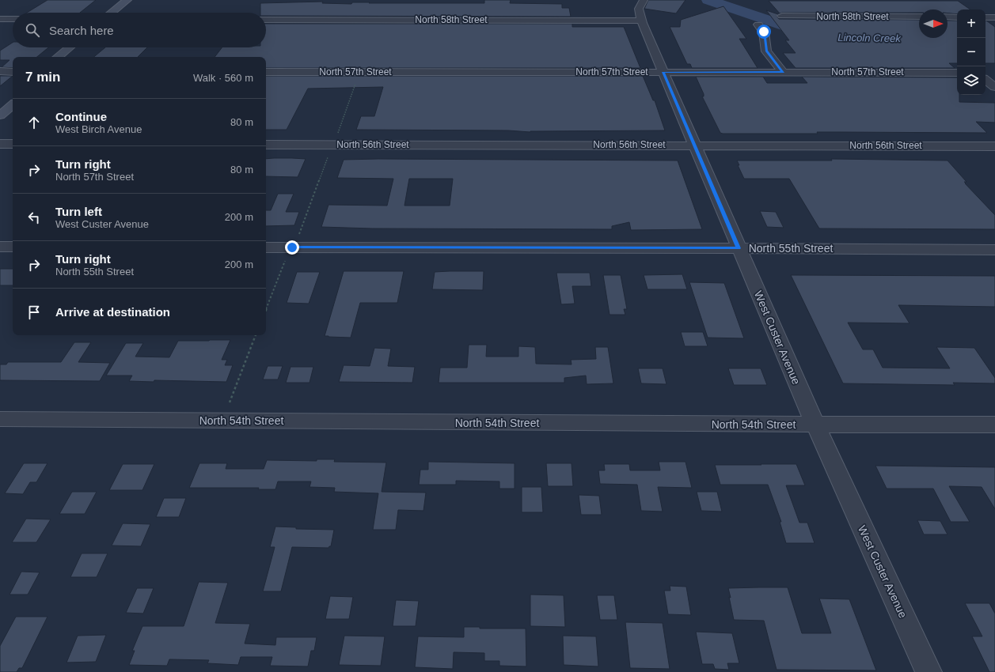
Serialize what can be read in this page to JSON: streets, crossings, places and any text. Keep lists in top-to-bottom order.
{
  "streets": {
    "street": [
      "North 58th Street",
      "North 57th Street",
      "North 56th Street",
      "North 55th Street",
      "West Custer Avenue",
      "North 54th Street"
    ]
  },
  "crossings": [
    ["North 58th Street", "West Custer Avenue"],
    ["North 57th Street", "West Custer Avenue"],
    ["North 56th Street", "West Custer Avenue"],
    ["North 55th Street", "West Custer Avenue"],
    ["West Custer Avenue", "North 54th Street"]
  ],
  "water": ["Lincoln Creek"],
  "north": "right",
  "page": {
    "map_buttons": ["+", "−"],
    "search": "Search here",
    "heading": ["7 min", "Walk · 560 m"],
    "list": [
      ["Continue", "West Birch Avenue", "80 m"],
      ["Turn right", "North 57th Street", "80 m"],
      ["Turn left", "West Custer Avenue", "200 m"],
      ["Turn right", "North 55th Street", "200 m"],
      "Arrive at destination"
    ]
  }
}
